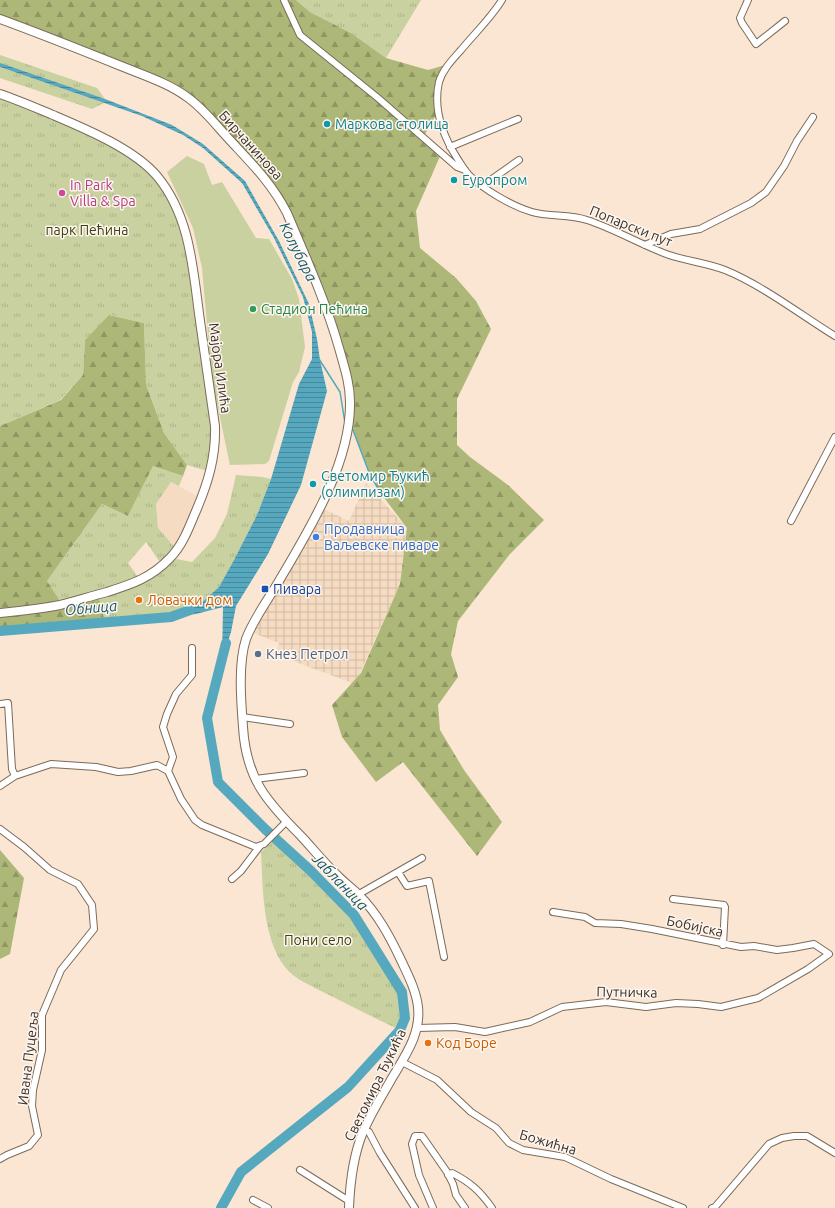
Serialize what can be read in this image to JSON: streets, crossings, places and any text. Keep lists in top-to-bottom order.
{
  "streets": {
    "main road": ["Бирчанинова", "Мајора Илића", "Светомира Ђукића"],
    "street": [
      "Попарски пут",
      "Бобијска",
      "Путничка",
      "Ивана Пуцеља",
      "Божићна"
    ]
  },
  "crossings": [
    ["Бирчанинова", "Путничка"],
    ["Бирчанинова", "Светомира Ђукића"],
    ["Бобијска", "Путничка"],
    ["Путничка", "Светомира Ђукића"],
    ["Светомира Ђукића", "Божићна"]
  ],
  "water": ["Колубара", "Обница", "Јабланица"],
  "parks": ["парк Пећина", "Пони село"],
  "places": {
    "other": [
      "Маркова столица",
      "Еуропром",
      "In Park Villa & Spa",
      "Стадион Пећина",
      "Светомир Ђукић (олимпизам)",
      "Продавница Ваљевске пиваре",
      "Ловачки дом",
      "Кнез Петрол",
      "Код Боре"
    ],
    "transit": ["Пивара"]
  }
}
